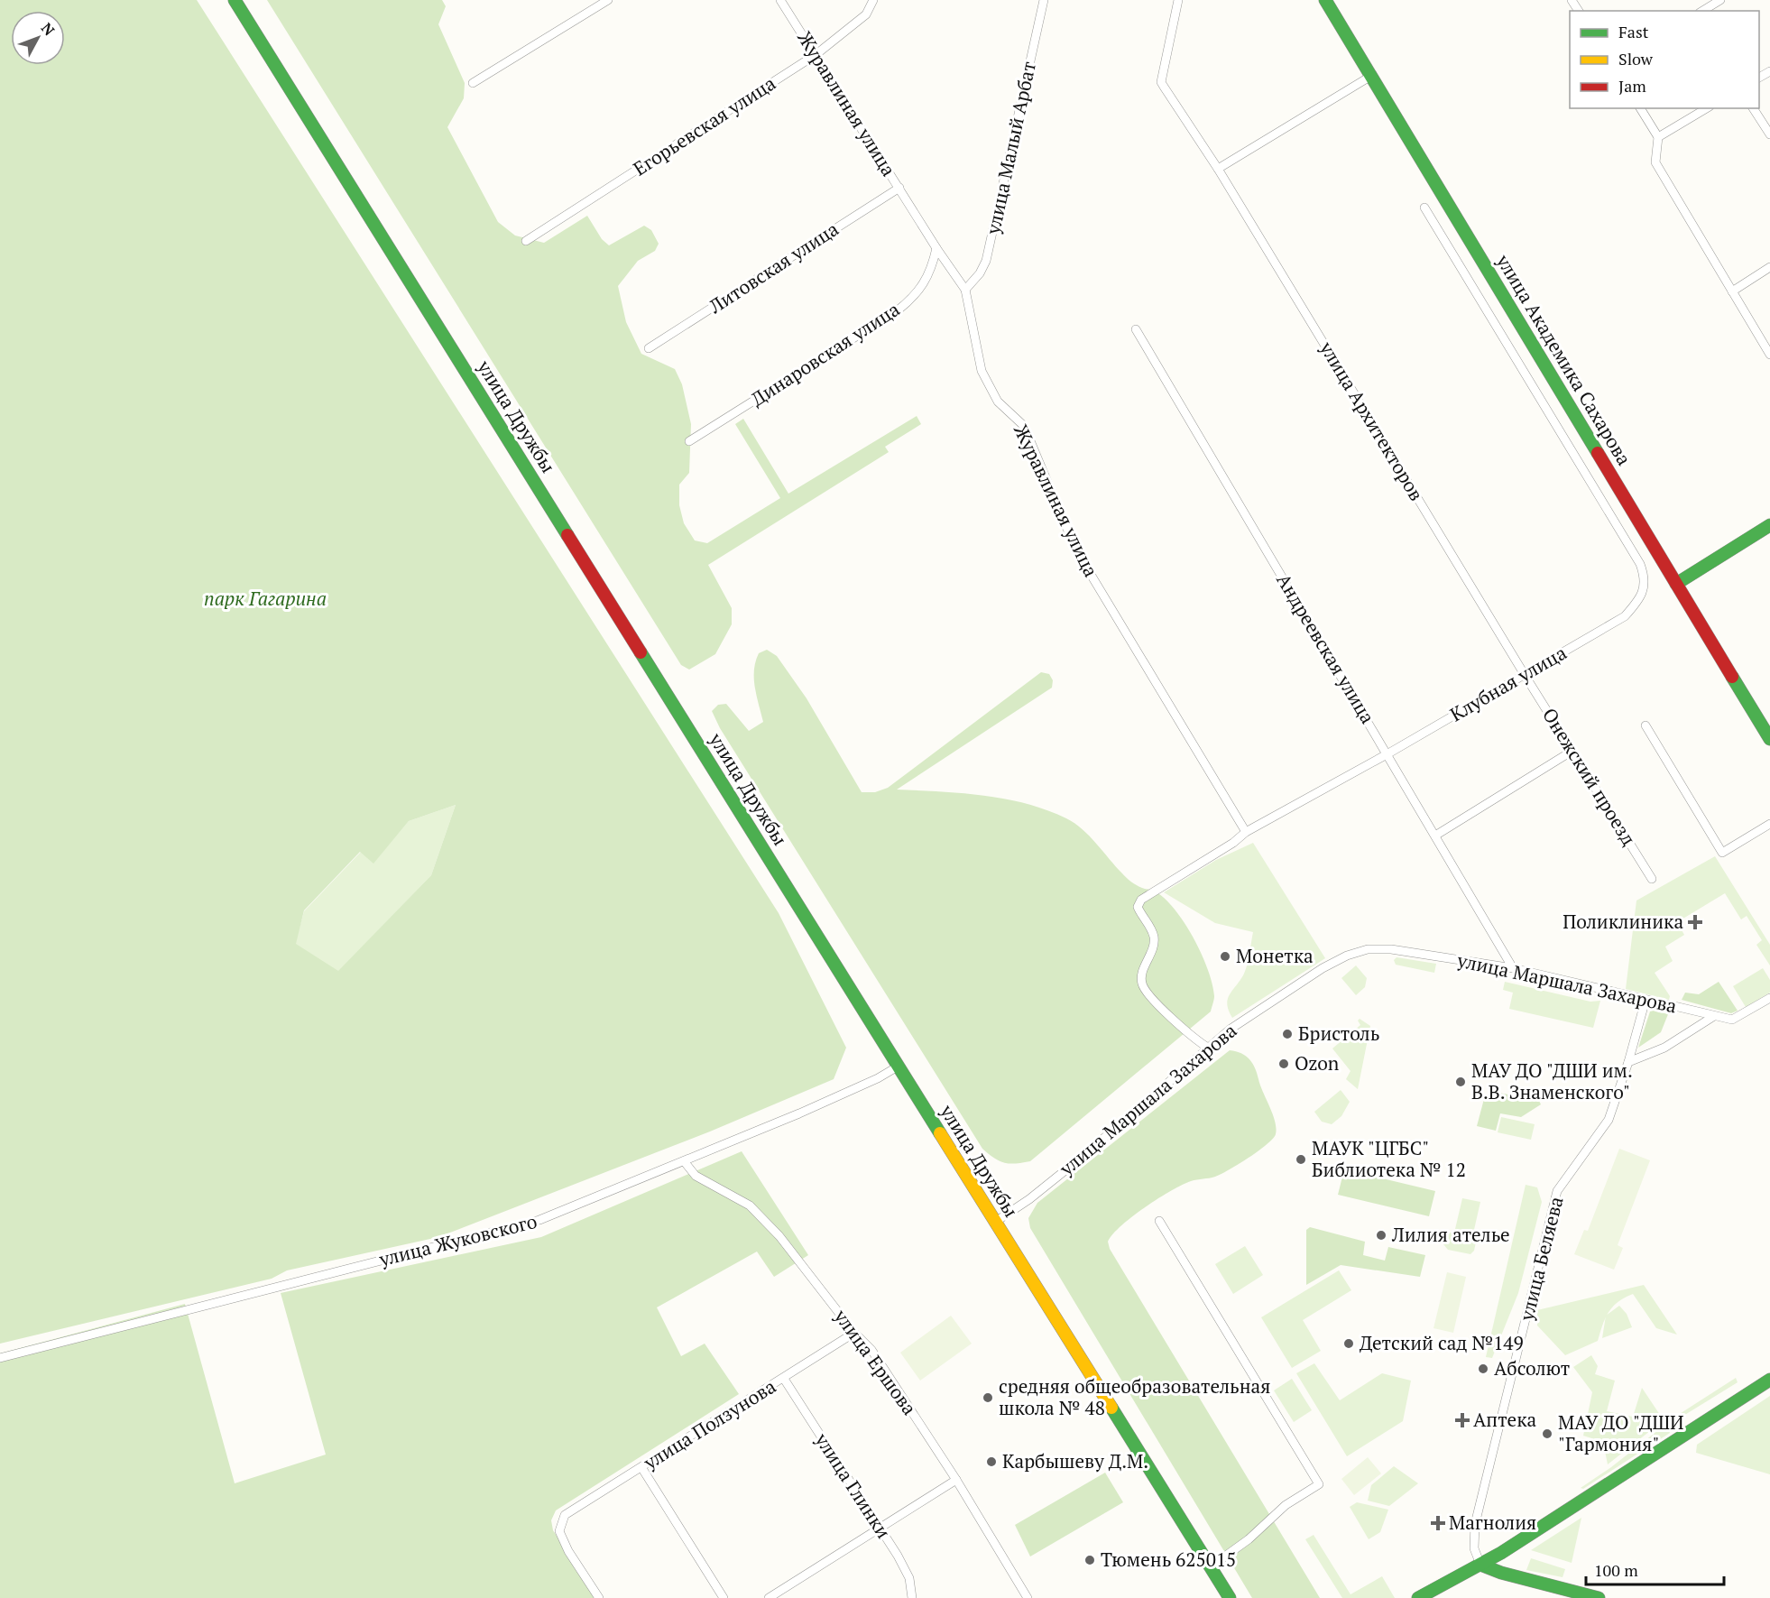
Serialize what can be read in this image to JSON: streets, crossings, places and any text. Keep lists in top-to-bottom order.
{
  "streets": {
    "main road": ["улица Академика Сахарова", "улица Дружбы"],
    "street": [
      "Журавлиная улица",
      "Егорьевская улица",
      "улица Малый Арбат",
      "Литовская улица",
      "Динаровская улица",
      "улица Архитекторов",
      "Андреевская улица",
      "Клубная улица",
      "Онежский проезд",
      "улица Маршала Захарова",
      "улица Жуковского",
      "улица Беляева",
      "улица Ершова",
      "улица Ползунова",
      "улица Глинки"
    ]
  },
  "crossings": [
    ["Журавлиная улица", "Егорьевская улица"],
    ["Журавлиная улица", "улица Малый Арбат"],
    ["Журавлиная улица", "Литовская улица"],
    ["Журавлиная улица", "Динаровская улица"],
    ["Журавлиная улица", "Клубная улица"],
    ["улица Дружбы", "улица Маршала Захарова"],
    ["улица Дружбы", "улица Жуковского"],
    ["улица Архитекторов", "Клубная улица"],
    ["улица Архитекторов", "Онежский проезд"],
    ["Андреевская улица", "Клубная улица"],
    ["Андреевская улица", "улица Маршала Захарова"],
    ["Клубная улица", "Онежский проезд"],
    ["Клубная улица", "улица Маршала Захарова"],
    ["улица Маршала Захарова", "улица Беляева"],
    ["улица Жуковского", "улица Ершова"],
    ["улица Ершова", "улица Ползунова"],
    ["улица Ползунова", "улица Глинки"]
  ],
  "parks": ["парк Гагарина"],
  "places": {
    "health": ["Поликлиника", "Аптека", "Магнолия"],
    "other": [
      "Монетка",
      "Бристоль",
      "Ozon",
      "МАУ ДО \"ДШИ им. В.В. Знаменского\"",
      "МАУК \"ЦГБС\" Библиотека № 12",
      "Лилия ателье",
      "Детский сад №149",
      "Абсолют",
      "средняя общеобразовательная школа № 48",
      "МАУ ДО \"ДШИ \"Гармония\"",
      "Карбышеву Д.М.",
      "Тюмень 625015"
    ]
  },
  "legend": ["Fast", "Slow", "Jam"],
  "scale_bar": "100 m",
  "north": "top right"
}
